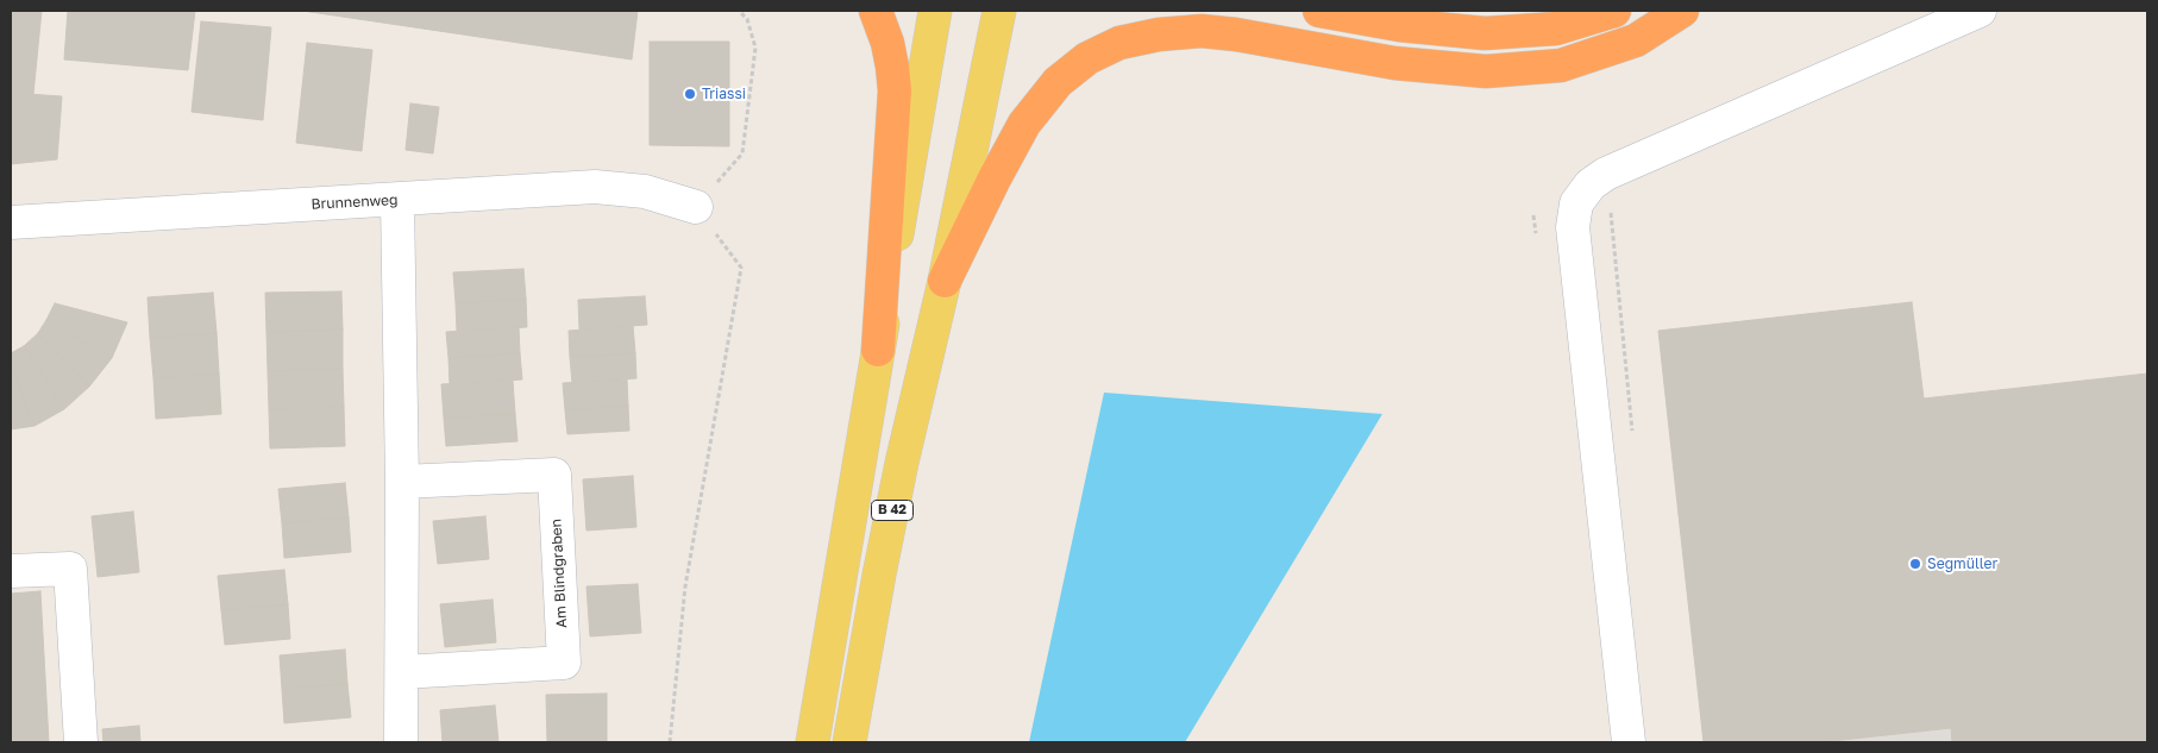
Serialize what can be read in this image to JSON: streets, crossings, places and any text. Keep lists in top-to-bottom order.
{
  "streets": {
    "main road": ["B 42"],
    "street": ["Brunnenweg", "Am Blindgraben"]
  },
  "places": ["Triassi", "Segmüller"]
}
